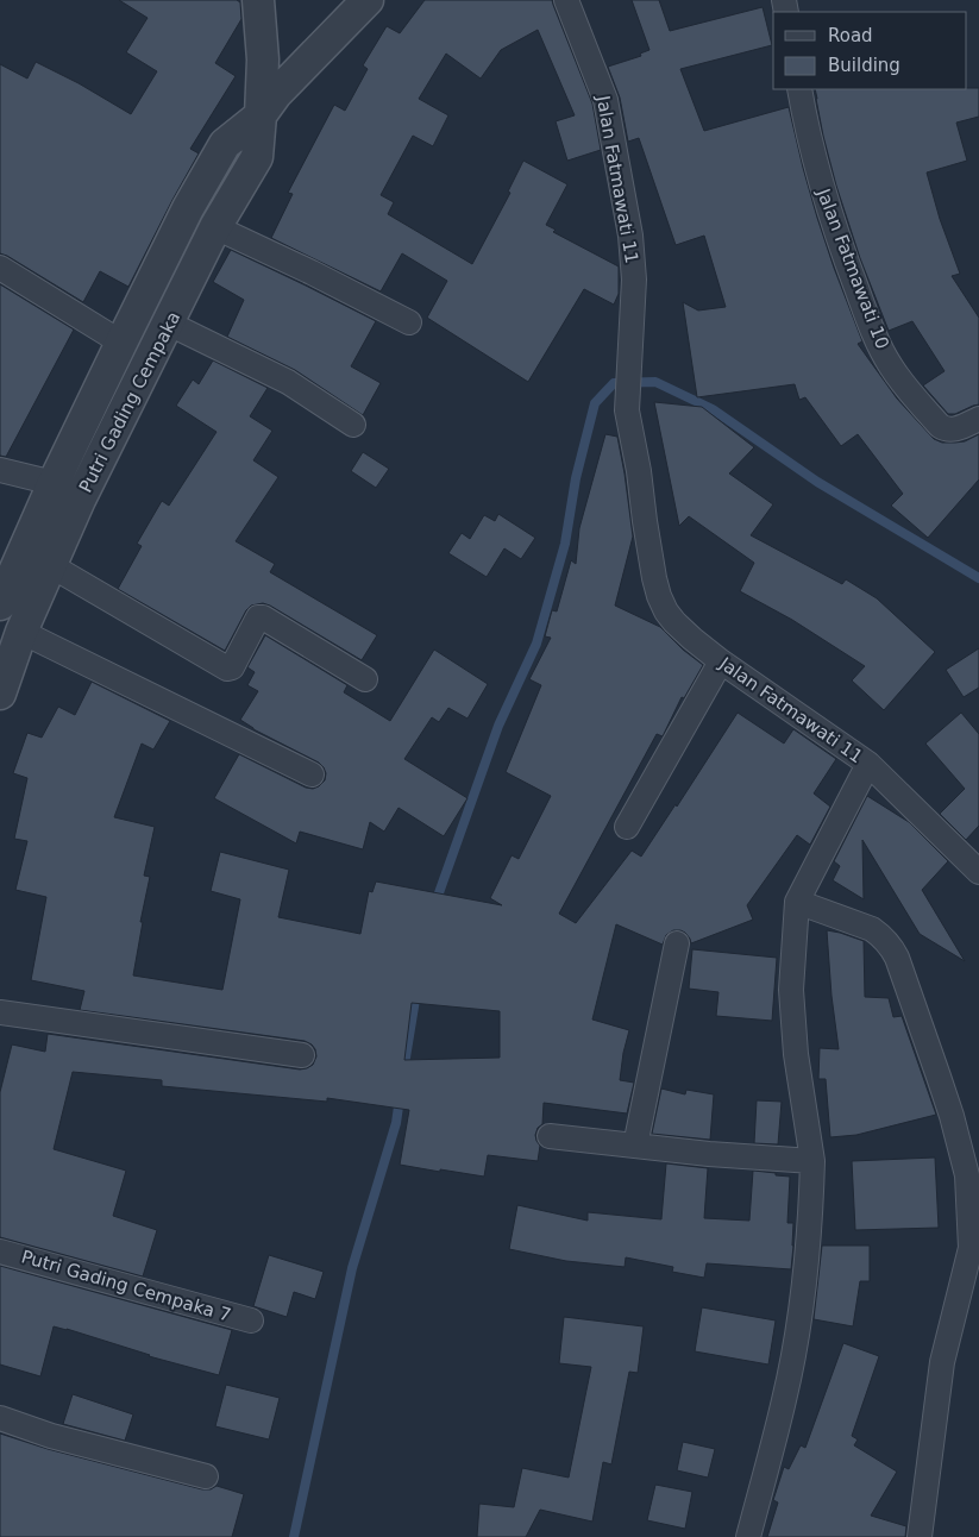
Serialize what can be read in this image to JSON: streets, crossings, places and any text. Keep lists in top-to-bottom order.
{
  "streets": {
    "street": [
      "Jalan Fatmawati 11",
      "Jalan Fatmawati 10",
      "Putri Gading Cempaka",
      "Putri Gading Cempaka 7"
    ]
  },
  "legend": ["Road", "Building"]
}
